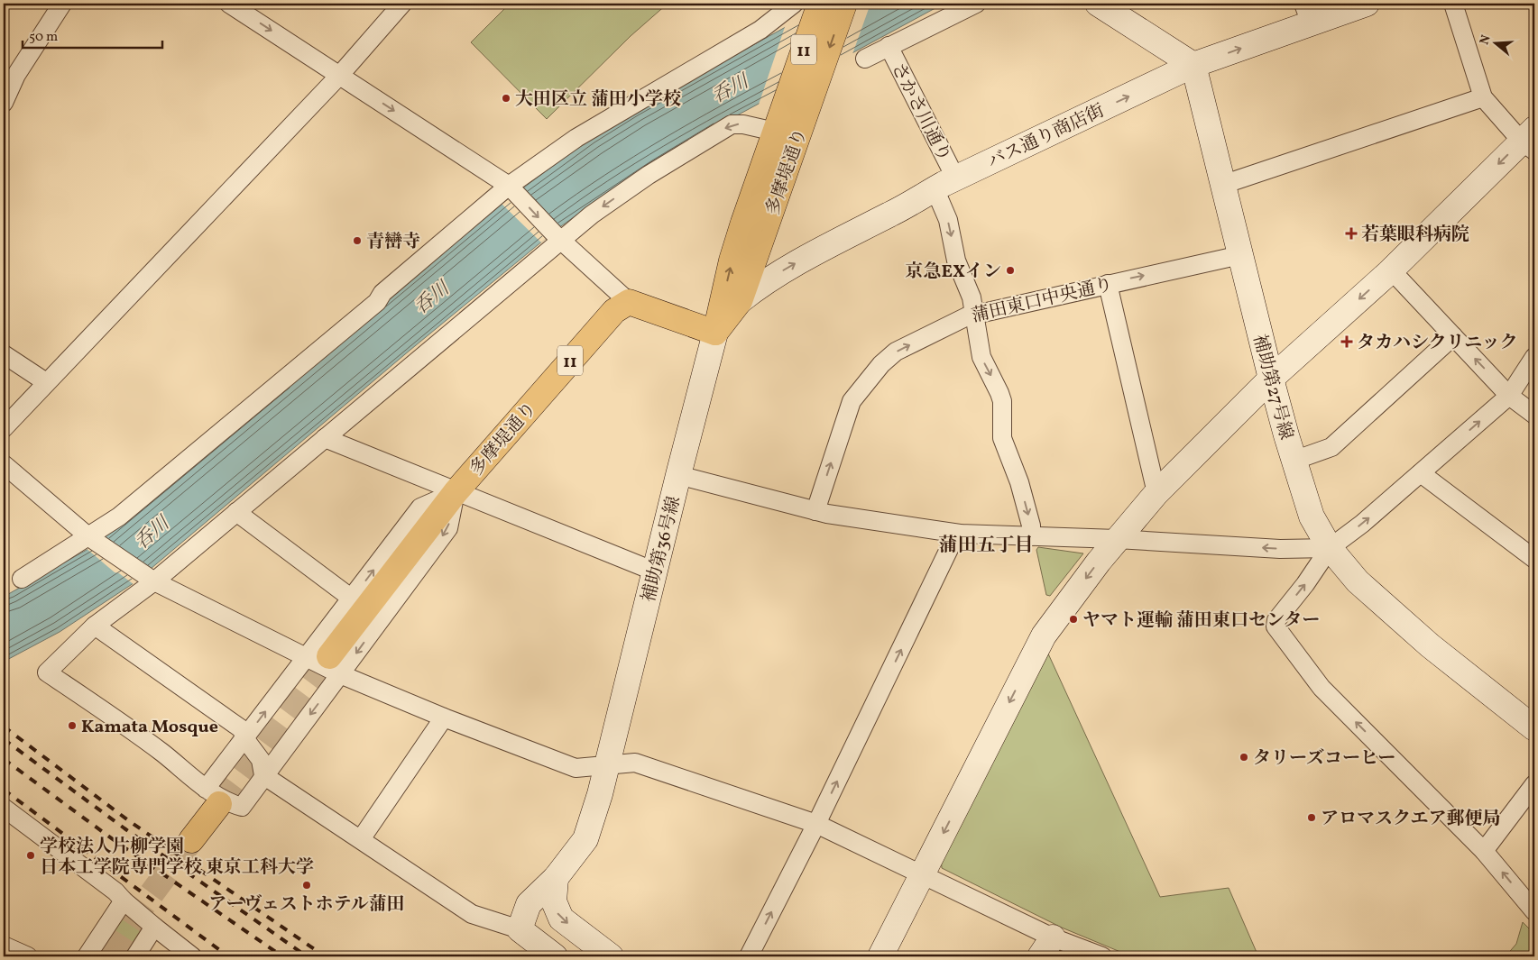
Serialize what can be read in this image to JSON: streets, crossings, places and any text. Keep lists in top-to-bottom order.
{
  "streets": {
    "main road": ["11", "多摩堤通り"],
    "street": [
      "さかさ川通り",
      "バス通り商店街",
      "蒲田東口中央通り",
      "補助第27号線",
      "補助第36号線"
    ]
  },
  "crossings": [
    ["さかさ川通り", "バス通り商店街"],
    ["さかさ川通り", "蒲田東口中央通り"],
    ["バス通り商店街", "多摩堤通り"],
    ["バス通り商店街", "補助第27号線"],
    ["多摩堤通り", "補助第36号線"],
    ["蒲田東口中央通り", "補助第27号線"]
  ],
  "one_way": ["蒲田東口中央通り"],
  "districts": ["蒲田五丁目"],
  "water": ["呑川"],
  "places": {
    "other": [
      "大田区立 蒲田小学校",
      "青巒寺",
      "京急EXイン",
      "ヤマト運輸 蒲田東口センター",
      "Kamata Mosque",
      "タリーズコーヒー",
      "アロマスクエア郵便局",
      "学校法人片柳学園 日本工学院専門学校 東京工科大学",
      "アーヴェストホテル蒲田"
    ],
    "health": ["若葉眼科病院", "タカハシクリニック"]
  },
  "scale_bar": "50 m",
  "north": "left"
}
